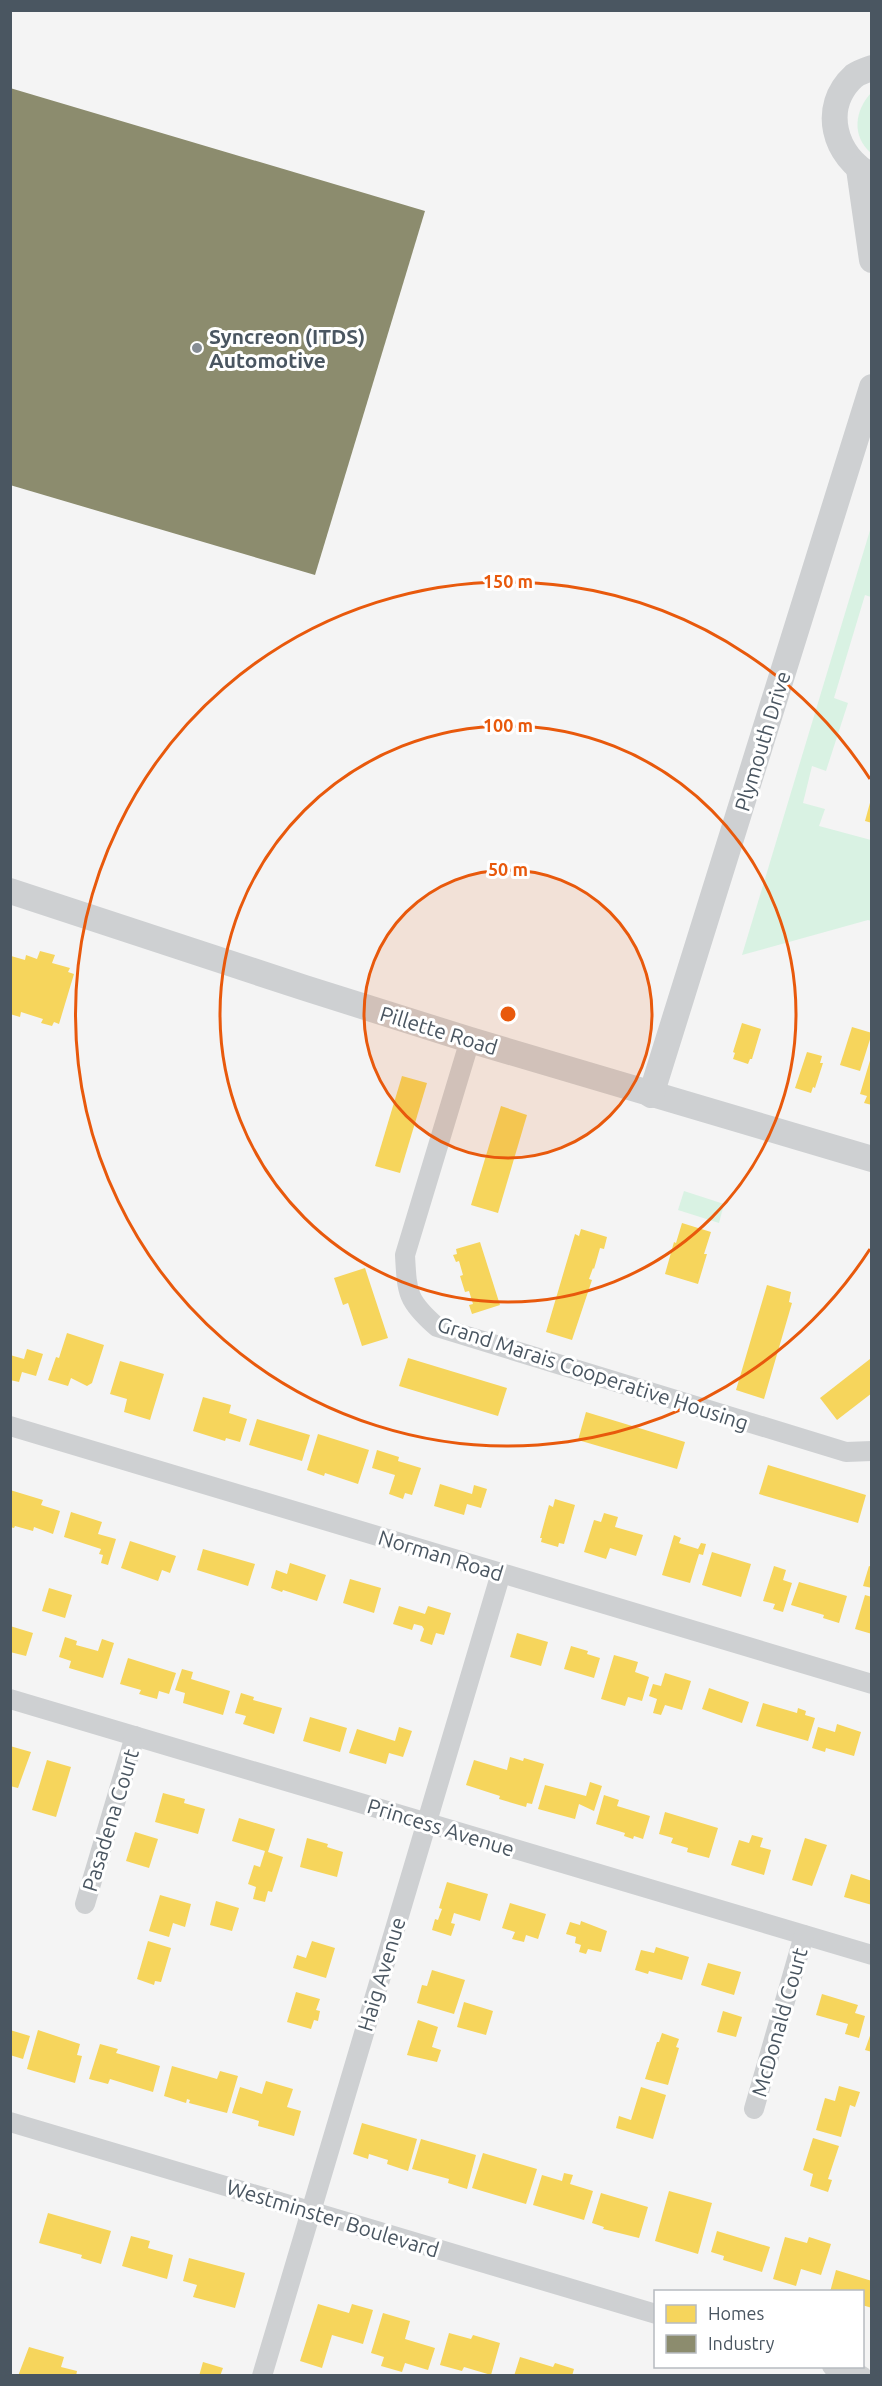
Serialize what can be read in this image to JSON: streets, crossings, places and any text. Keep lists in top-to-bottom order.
{
  "streets": {
    "street": [
      "Plymouth Drive",
      "Pillette Road",
      "Grand Marais Cooperative Housing",
      "Norman Road",
      "Pasadena Court",
      "Princess Avenue",
      "Haig Avenue",
      "McDonald Court",
      "Westminster Boulevard"
    ]
  },
  "crossings": [
    ["Plymouth Drive", "Pillette Road"],
    ["Pillette Road", "Grand Marais Cooperative Housing"],
    ["Norman Road", "Haig Avenue"],
    ["Pasadena Court", "Princess Avenue"],
    ["Princess Avenue", "Haig Avenue"],
    ["Princess Avenue", "McDonald Court"],
    ["Haig Avenue", "Westminster Boulevard"]
  ],
  "places": ["Syncreon (ITDS) Automotive"],
  "legend": ["Homes", "Industry"],
  "rings": ["150 m", "100 m", "50 m"]
}
